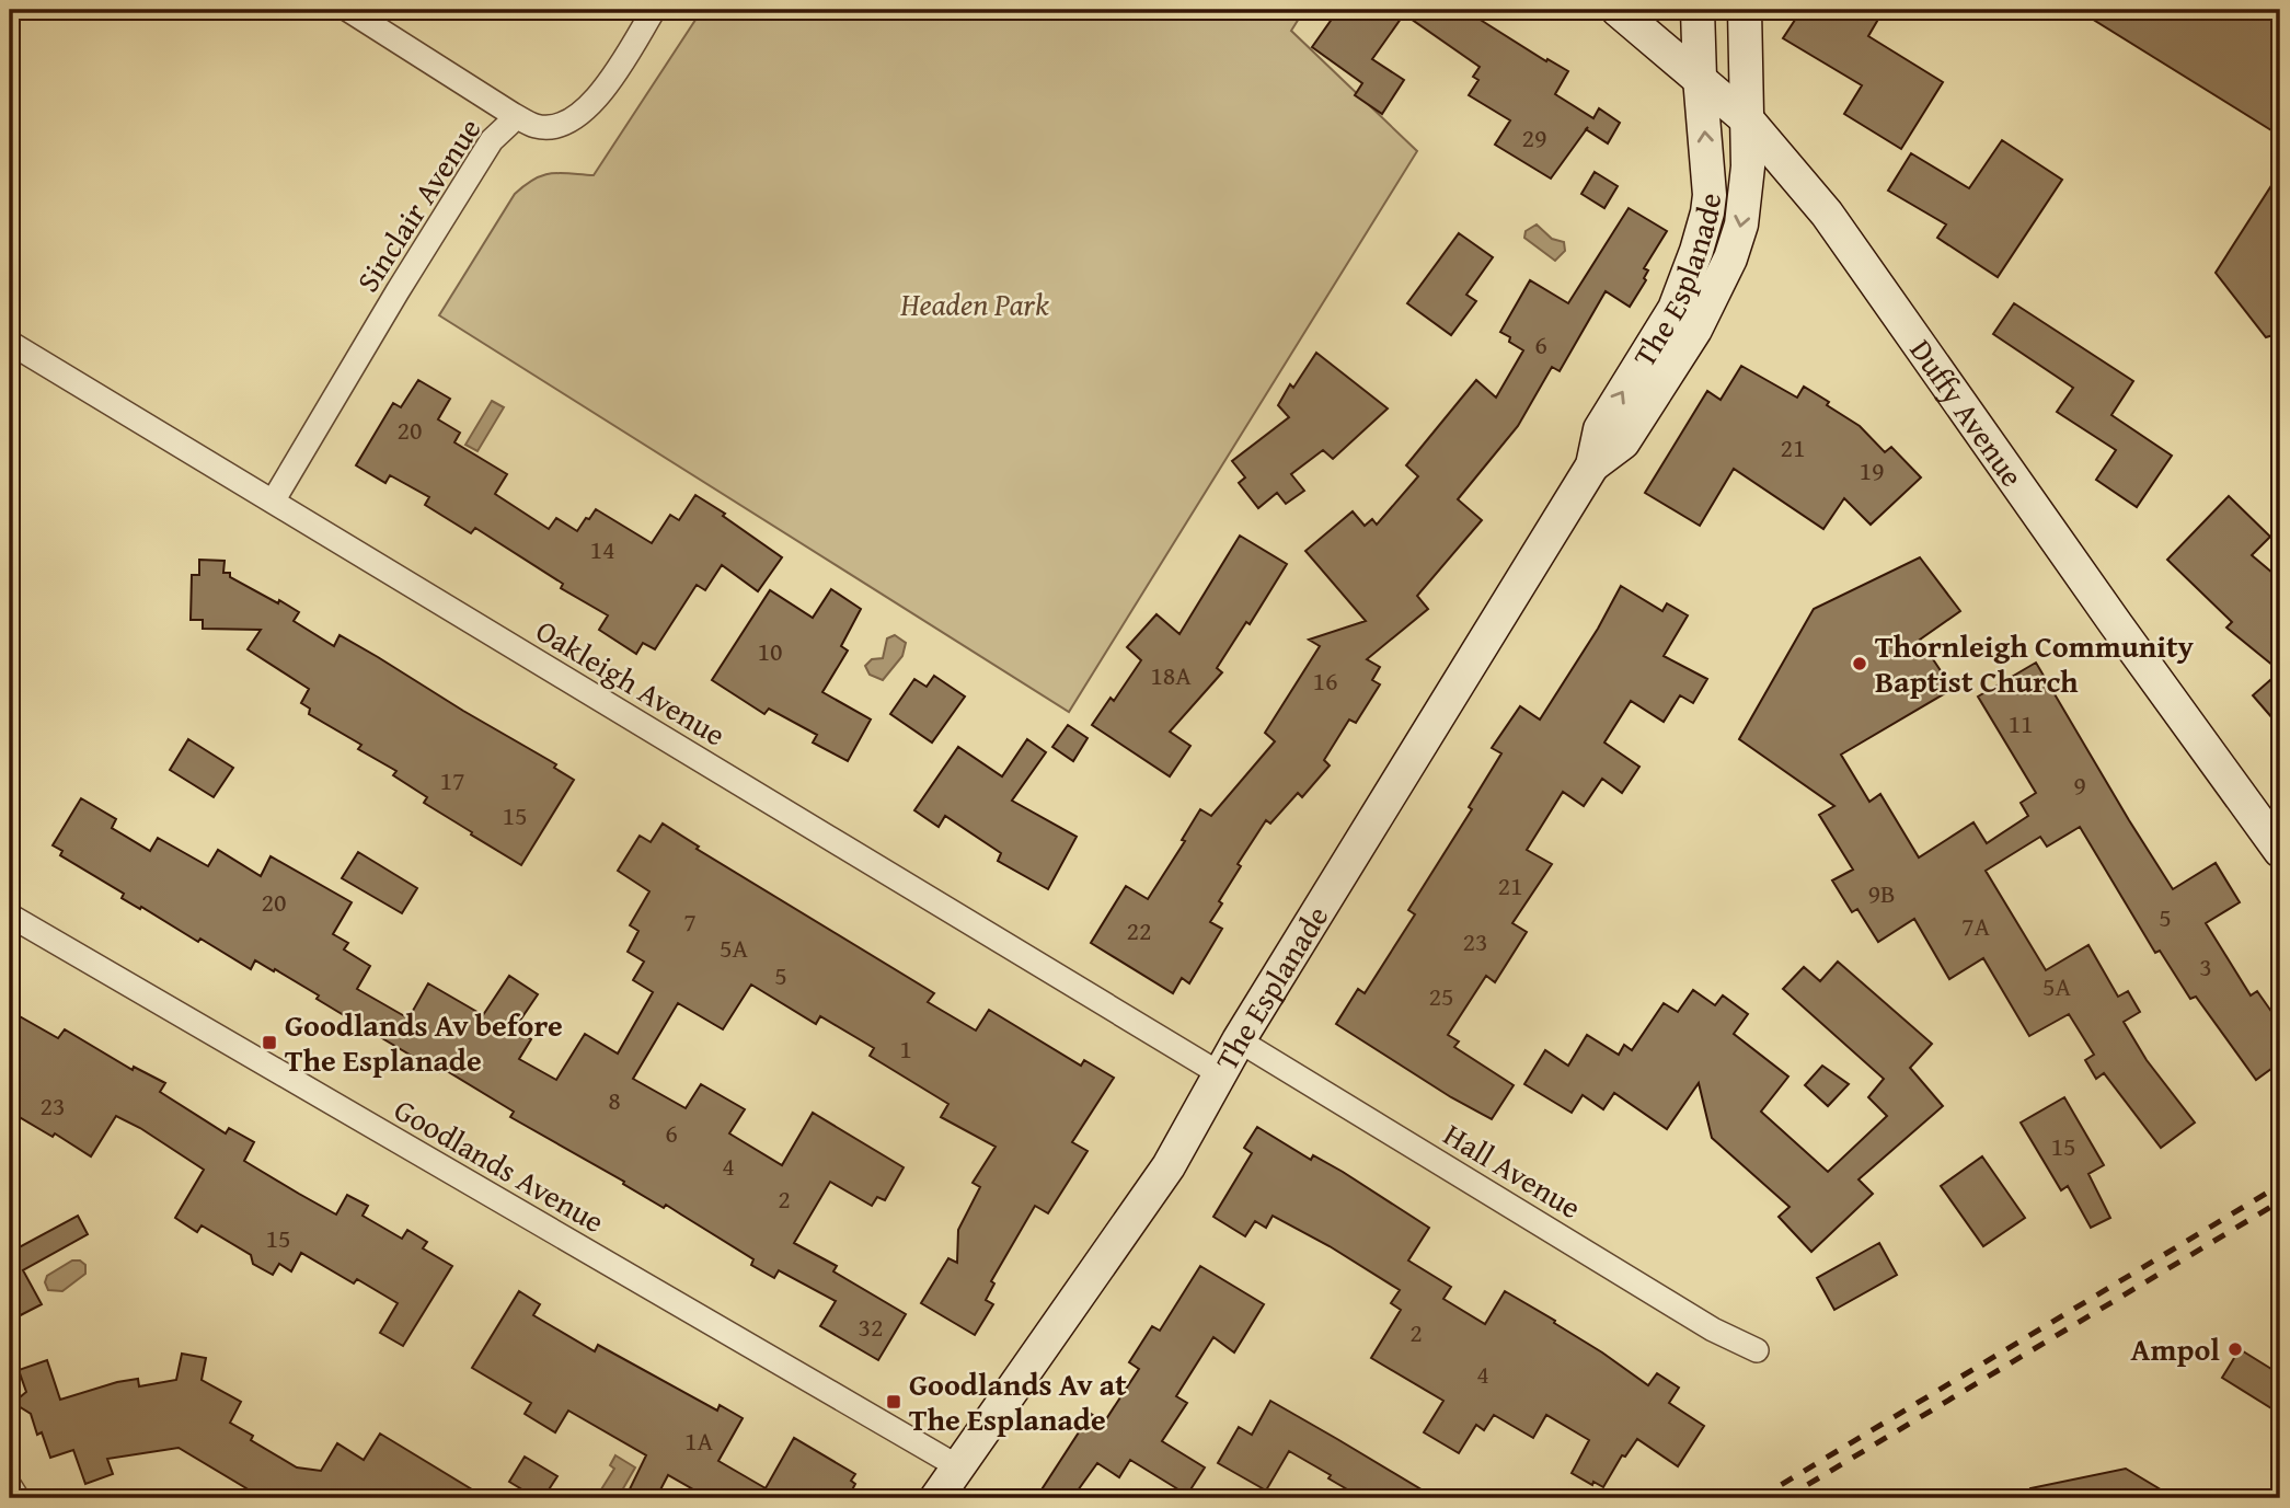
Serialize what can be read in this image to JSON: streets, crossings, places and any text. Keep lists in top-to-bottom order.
{
  "streets": {
    "main road": ["The Esplanade", "Duffy Avenue"],
    "street": [
      "Sinclair Avenue",
      "Oakleigh Avenue",
      "Goodlands Avenue",
      "Hall Avenue"
    ]
  },
  "crossings": [
    ["Sinclair Avenue", "Oakleigh Avenue"],
    ["The Esplanade", "Duffy Avenue"],
    ["The Esplanade", "Oakleigh Avenue"],
    ["The Esplanade", "Goodlands Avenue"],
    ["The Esplanade", "Hall Avenue"]
  ],
  "parks": ["Headen Park"],
  "places": {
    "other": ["Thornleigh Community Baptist Church", "Ampol"],
    "transit": ["Goodlands Av before The Esplanade", "Goodlands Av at The Esplanade"]
  },
  "house_numbers": [
    "29",
    "6",
    "20",
    "21",
    "19",
    "14",
    "10",
    "18A",
    "16",
    "11",
    "17",
    "9",
    "15",
    "21",
    "9B",
    "20",
    "5",
    "7",
    "7A",
    "22",
    "23",
    "5A",
    "3",
    "5",
    "5A",
    "25",
    "1",
    "8",
    "23",
    "6",
    "15",
    "4",
    "2",
    "15",
    "32",
    "2",
    "4",
    "1A"
  ]
}
